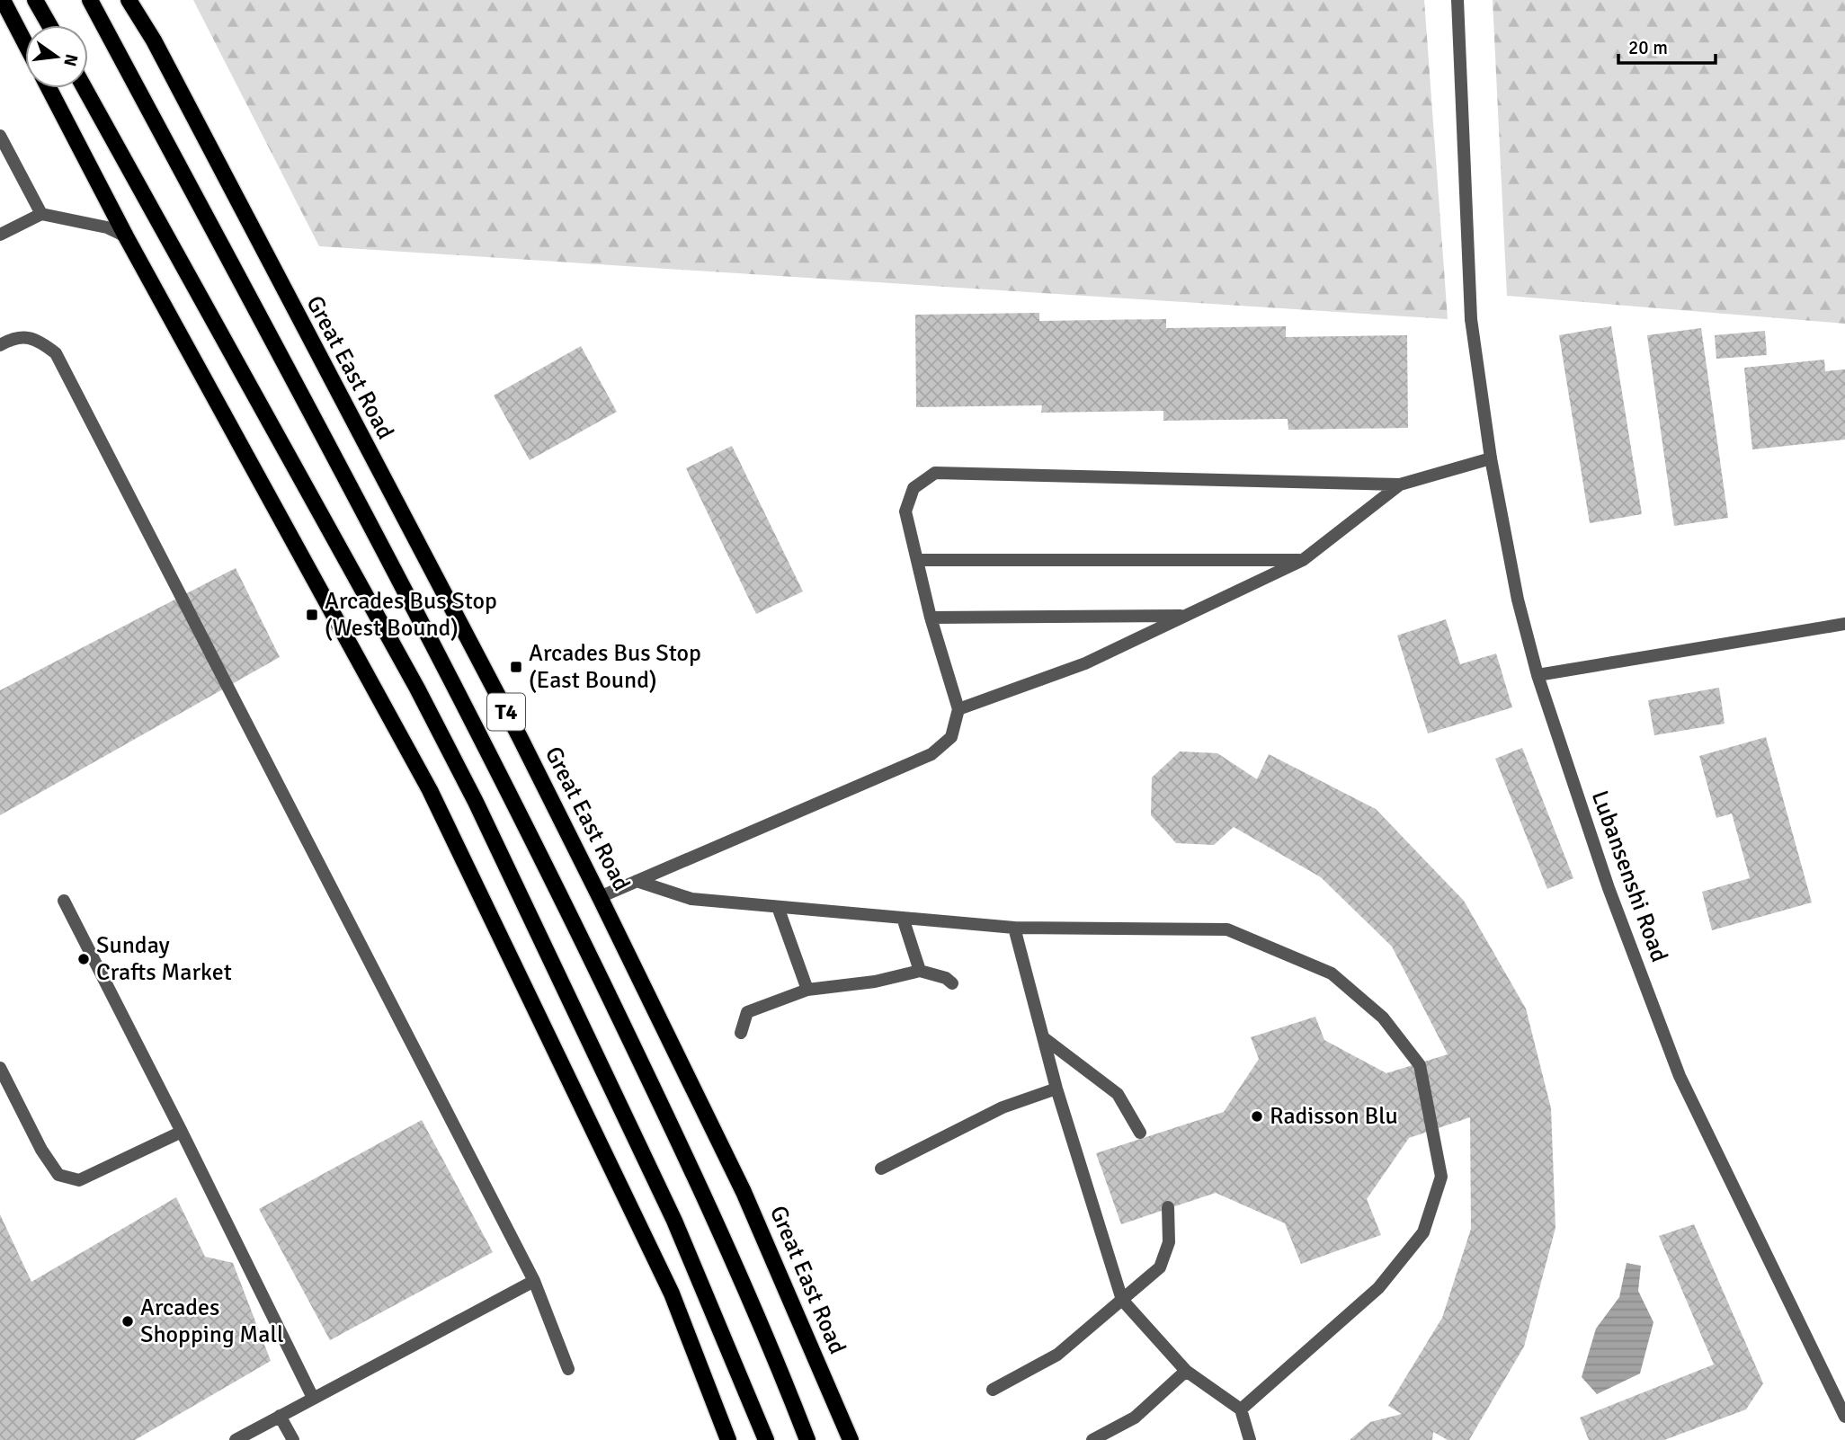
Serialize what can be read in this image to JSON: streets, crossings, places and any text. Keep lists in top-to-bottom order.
{
  "streets": {
    "main road": ["Great East Road", "T4"],
    "street": ["Lubansenshi Road"]
  },
  "places": {
    "transit": ["Arcades Bus Stop (West Bound)", "Arcades Bus Stop (East Bound)"],
    "other": ["Sunday Crafts Market", "Radisson Blu", "Arcades Shopping Mall"]
  },
  "scale_bar": "20 m",
  "north": "right"
}
